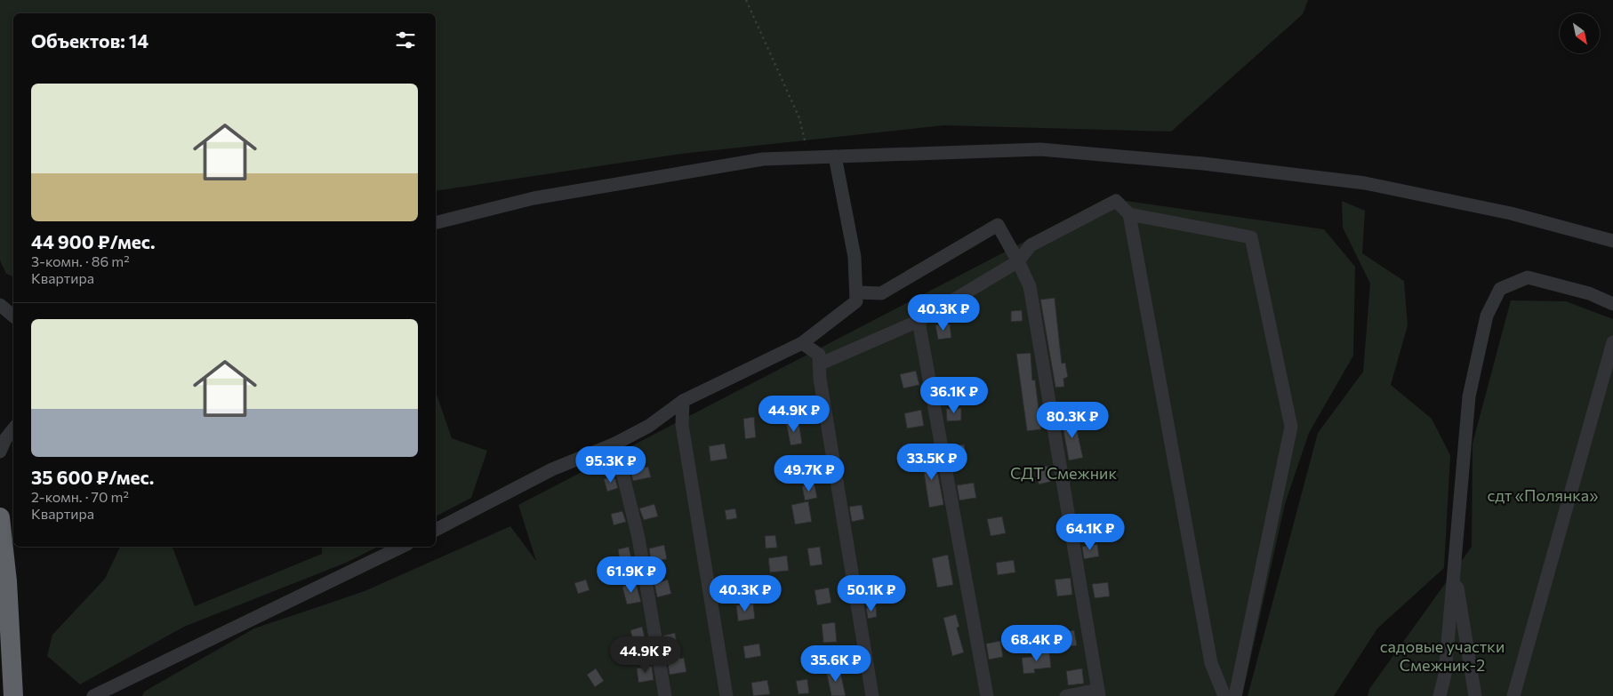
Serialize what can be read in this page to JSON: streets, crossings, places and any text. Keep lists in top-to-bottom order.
{
  "parks": ["СДТ Смежник", "сдт «Полянка»", "садовые участки Смежник-2"],
  "north": "bottom right",
  "page": {
    "heading": "Объектов: 14",
    "list": [
      {
        "name": "44 900 ₽/мес.",
        "note": "3-комн. · 86 m² · Квартира"
      },
      {
        "name": "35 600 ₽/мес.",
        "note": "2-комн. · 70 m² · Квартира"
      }
    ],
    "price": [
      "40.3K ₽",
      "36.1K ₽",
      "44.9K ₽",
      "80.3K ₽",
      "33.5K ₽",
      "95.3K ₽",
      "49.7K ₽",
      "64.1K ₽",
      "61.9K ₽",
      "40.3K ₽",
      "50.1K ₽",
      "68.4K ₽",
      "44.9K ₽",
      "35.6K ₽"
    ]
  }
}
